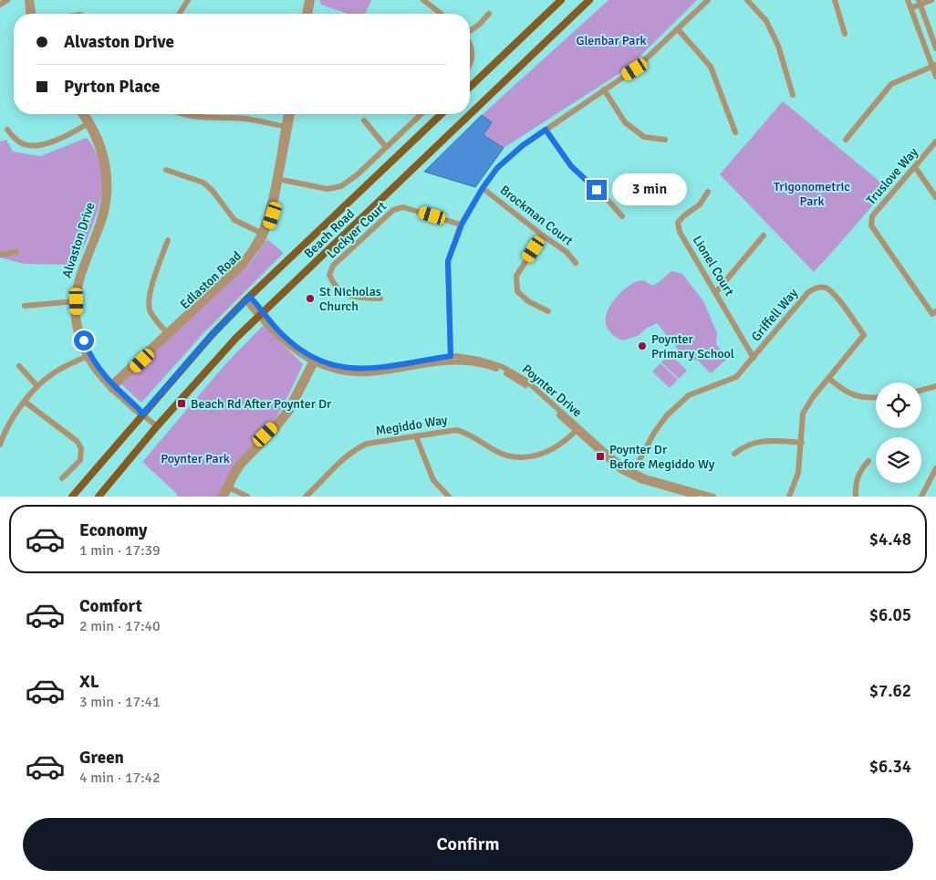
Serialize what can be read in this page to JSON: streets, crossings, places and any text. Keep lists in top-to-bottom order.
{
  "streets": {
    "main road": ["Beach Road"],
    "street": [
      "Truslove Way",
      "Brockman Court",
      "Lockyer Court",
      "Alvaston Drive",
      "Lionel Court",
      "Edlaston Road",
      "Griffell Way",
      "Poynter Drive",
      "Megiddo Way"
    ]
  },
  "crossings": [
    ["Beach Road", "Alvaston Drive"],
    ["Beach Road", "Poynter Drive"],
    ["Alvaston Drive", "Edlaston Road"],
    ["Lionel Court", "Griffell Way"],
    ["Griffell Way", "Poynter Drive"],
    ["Poynter Drive", "Megiddo Way"]
  ],
  "parks": ["Glenbar Park", "Trigonometric Park", "Poynter Park"],
  "places": {
    "other": ["St Nicholas Church", "Poynter Primary School"],
    "transit": ["Beach Rd After Poynter Dr", "Poynter Dr Before Megiddo Wy"]
  },
  "page": {
    "banner": ["Alvaston Drive", "Pyrton Place"],
    "bubble": "3 min",
    "list": [
      {
        "name": "Economy",
        "note": "1 min · 17:39",
        "value": "$4.48"
      },
      {
        "name": "Comfort",
        "note": "2 min · 17:40",
        "value": "$6.05"
      },
      {
        "name": "XL",
        "note": "3 min · 17:41",
        "value": "$7.62"
      },
      {
        "name": "Green",
        "note": "4 min · 17:42",
        "value": "$6.34"
      }
    ],
    "buttons": "Confirm"
  }
}
